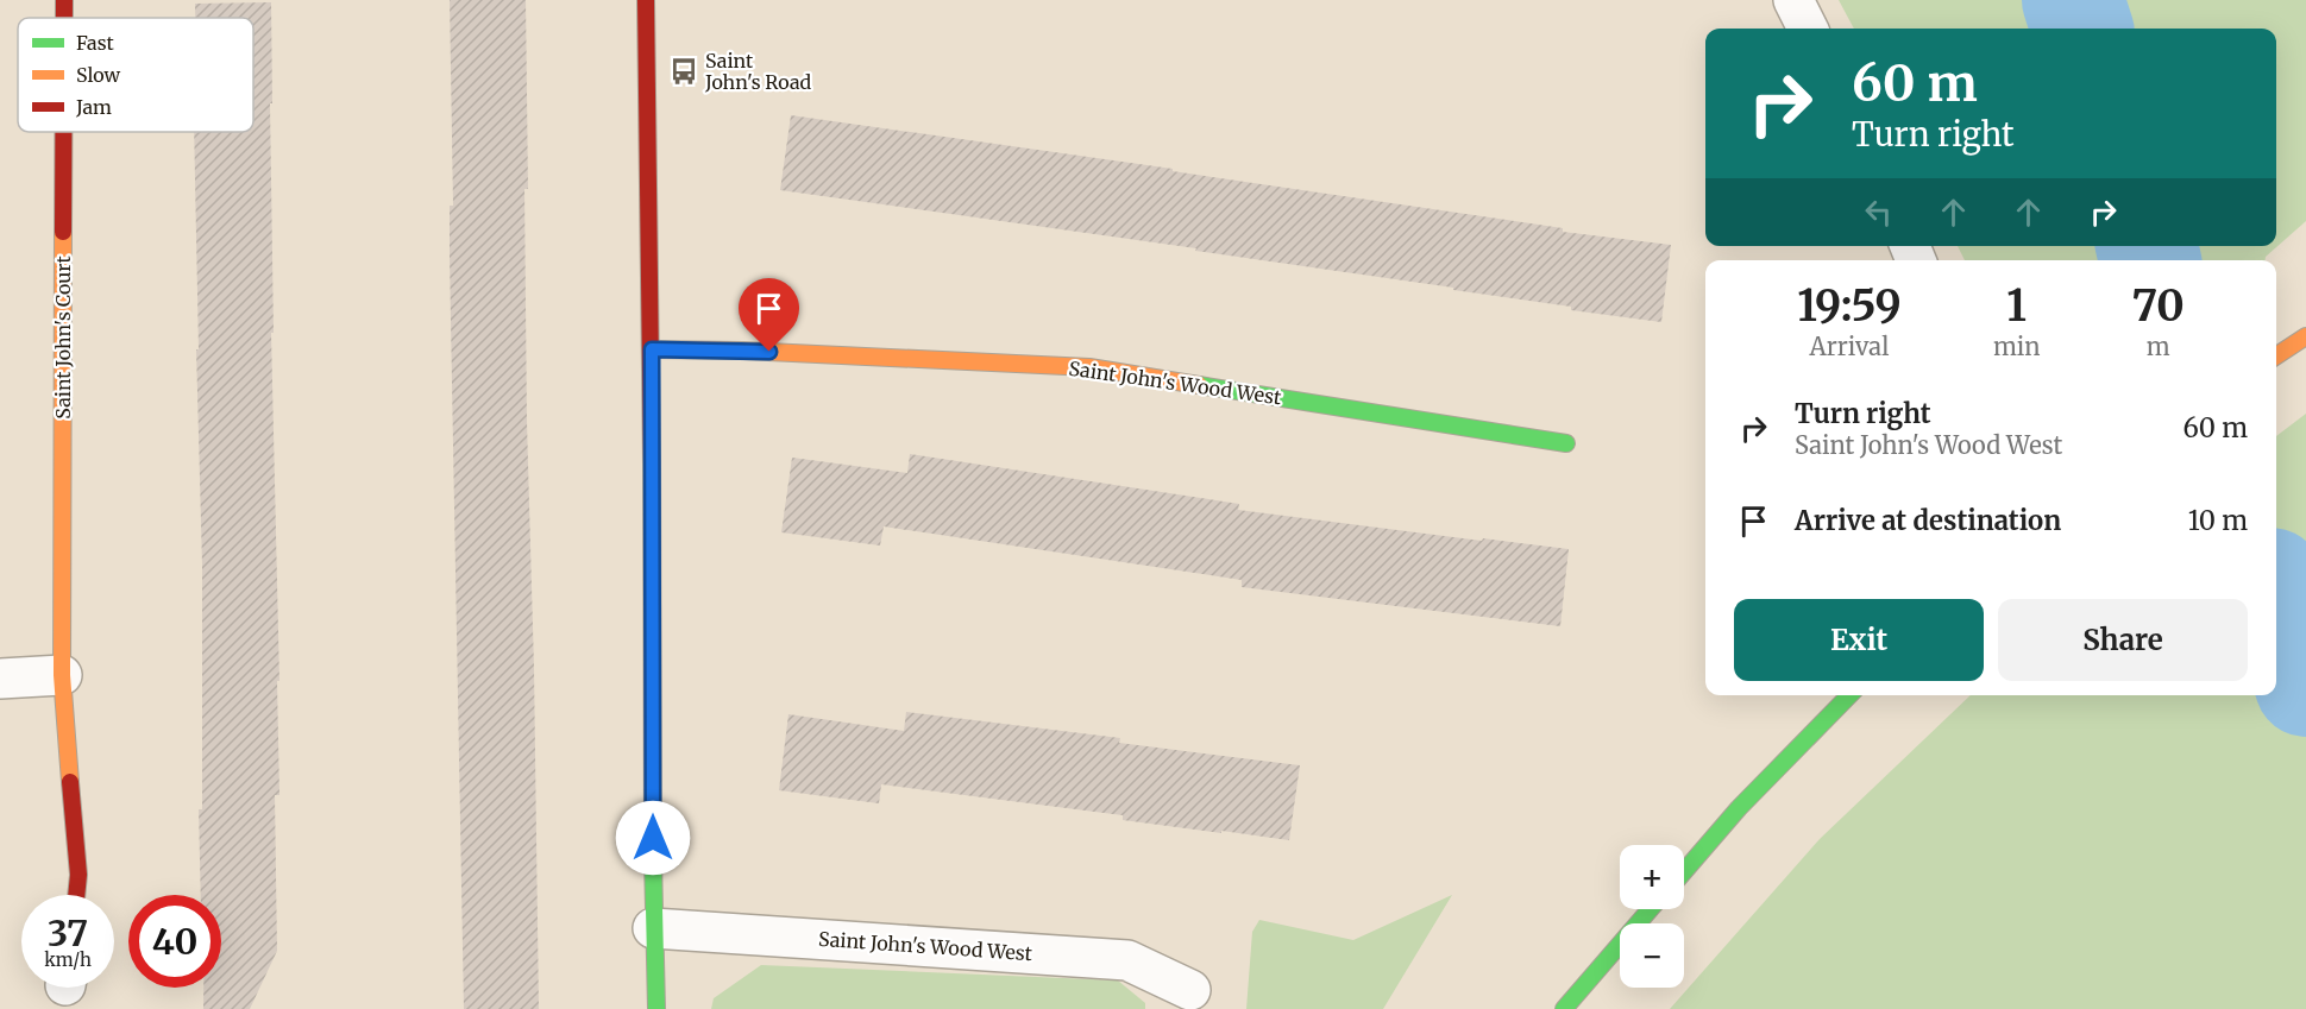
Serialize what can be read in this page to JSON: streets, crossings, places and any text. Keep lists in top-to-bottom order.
{
  "streets": {
    "street": ["Saint John's Court", "Saint John's Wood West"]
  },
  "places": {
    "bus stop": ["Saint John's Road"]
  },
  "legend": ["Fast", "Slow", "Jam"],
  "page": {
    "turn": ["60 m", "Turn right"],
    "eta": [
      "19:59",
      "Arrival",
      "1",
      "min",
      "70",
      "m"
    ],
    "list": [
      {
        "name": "Turn right",
        "note": "Saint John's Wood West",
        "value": "60 m"
      },
      {
        "name": "Arrive at destination",
        "value": "10 m"
      }
    ],
    "buttons": ["Exit", "Share"],
    "map_buttons": ["+", "−"],
    "speed": "37 km/h",
    "limit": "40"
  }
}
